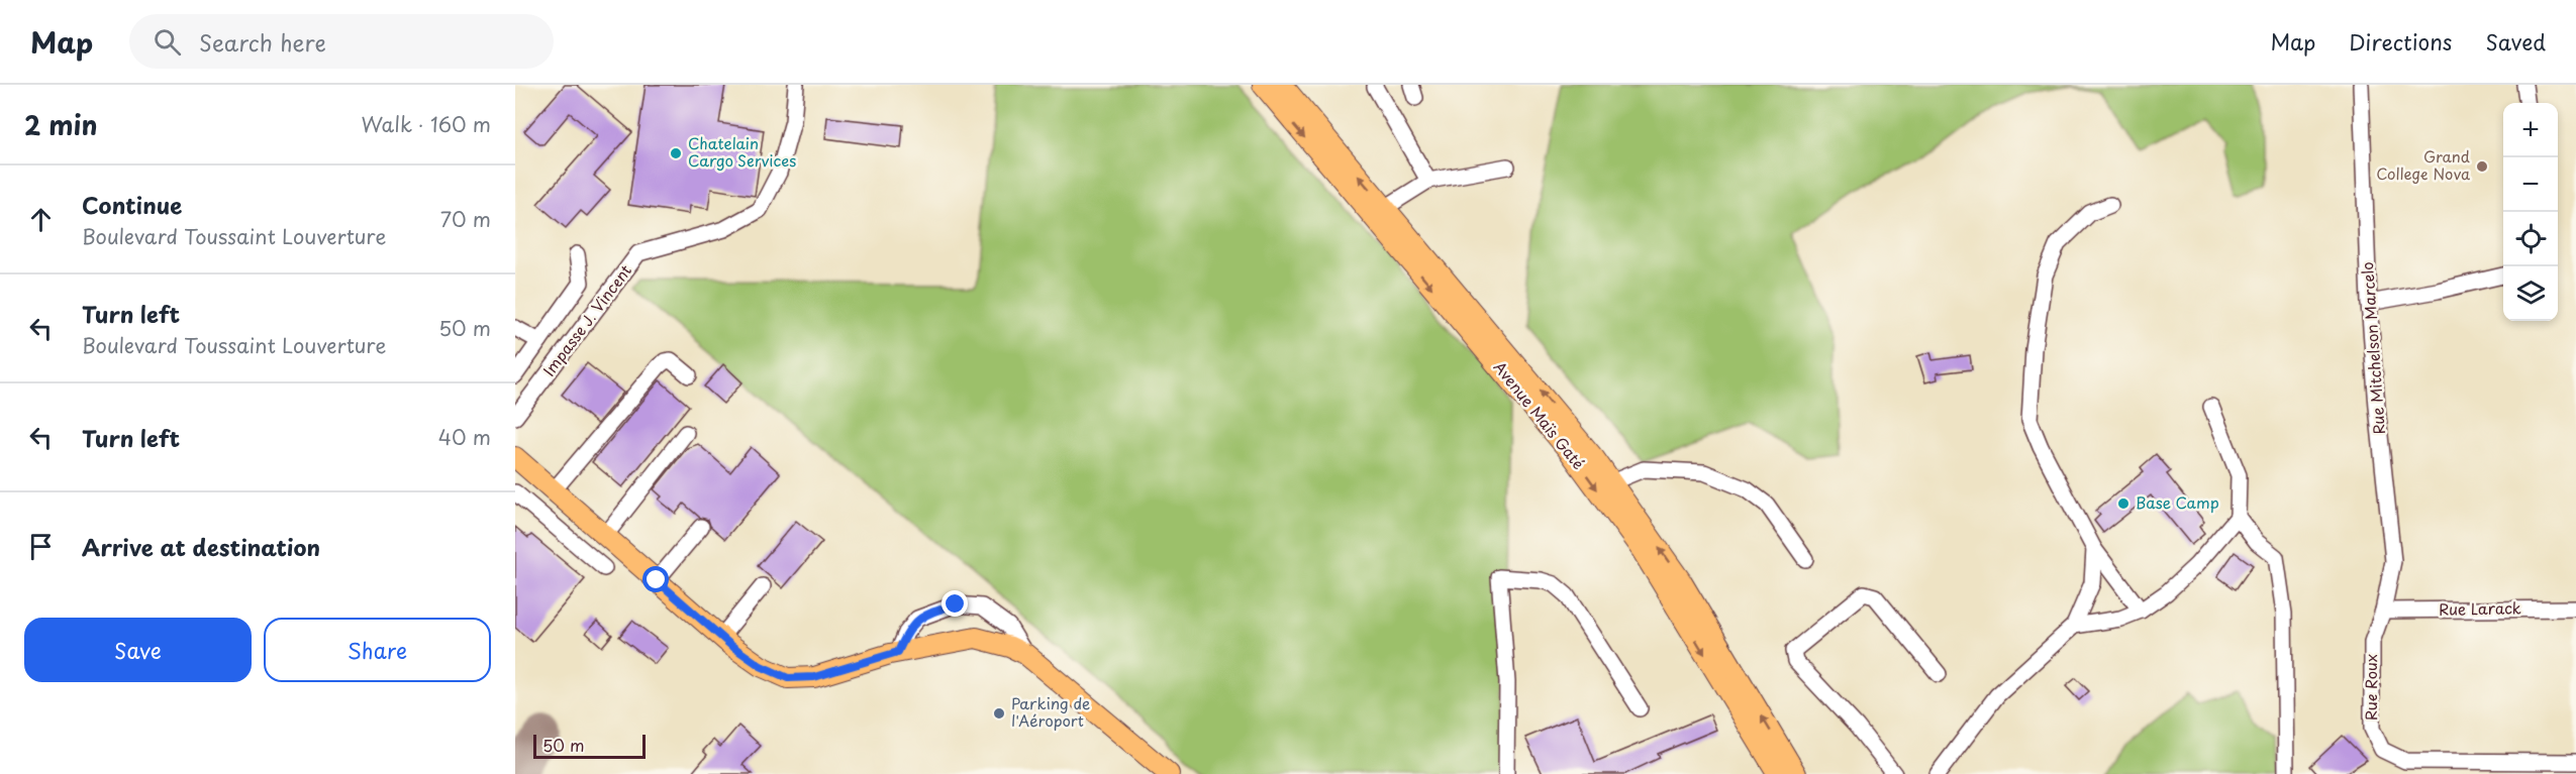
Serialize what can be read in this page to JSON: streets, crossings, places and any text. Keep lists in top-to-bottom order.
{
  "streets": {
    "main road": ["Avenue Maïs Gaté"],
    "street": [
      "Impasse J. Vincent",
      "Rue Mitchelson Marcelo",
      "Rue Larack",
      "Rue Roux"
    ]
  },
  "crossings": [
    ["Rue Mitchelson Marcelo", "Rue Larack"],
    ["Rue Mitchelson Marcelo", "Rue Roux"],
    ["Rue Larack", "Rue Roux"]
  ],
  "places": [
    "Chatelain Cargo Services",
    "Grand College Nova",
    "Base Camp",
    "Parking de l'Aéroport"
  ],
  "scale_bar": "50 m",
  "page": {
    "header": "Map",
    "search": "Search here",
    "nav": ["Map", "Directions", "Saved"],
    "heading": ["2 min", "Walk · 160 m"],
    "map_buttons": ["+", "−"],
    "list": [
      ["Continue", "Boulevard Toussaint Louverture", "70 m"],
      ["Turn left", "Boulevard Toussaint Louverture", "50 m"],
      ["Turn left", "40 m"],
      "Arrive at destination"
    ],
    "buttons": ["Save", "Share"],
    "scale": "50 m"
  }
}
